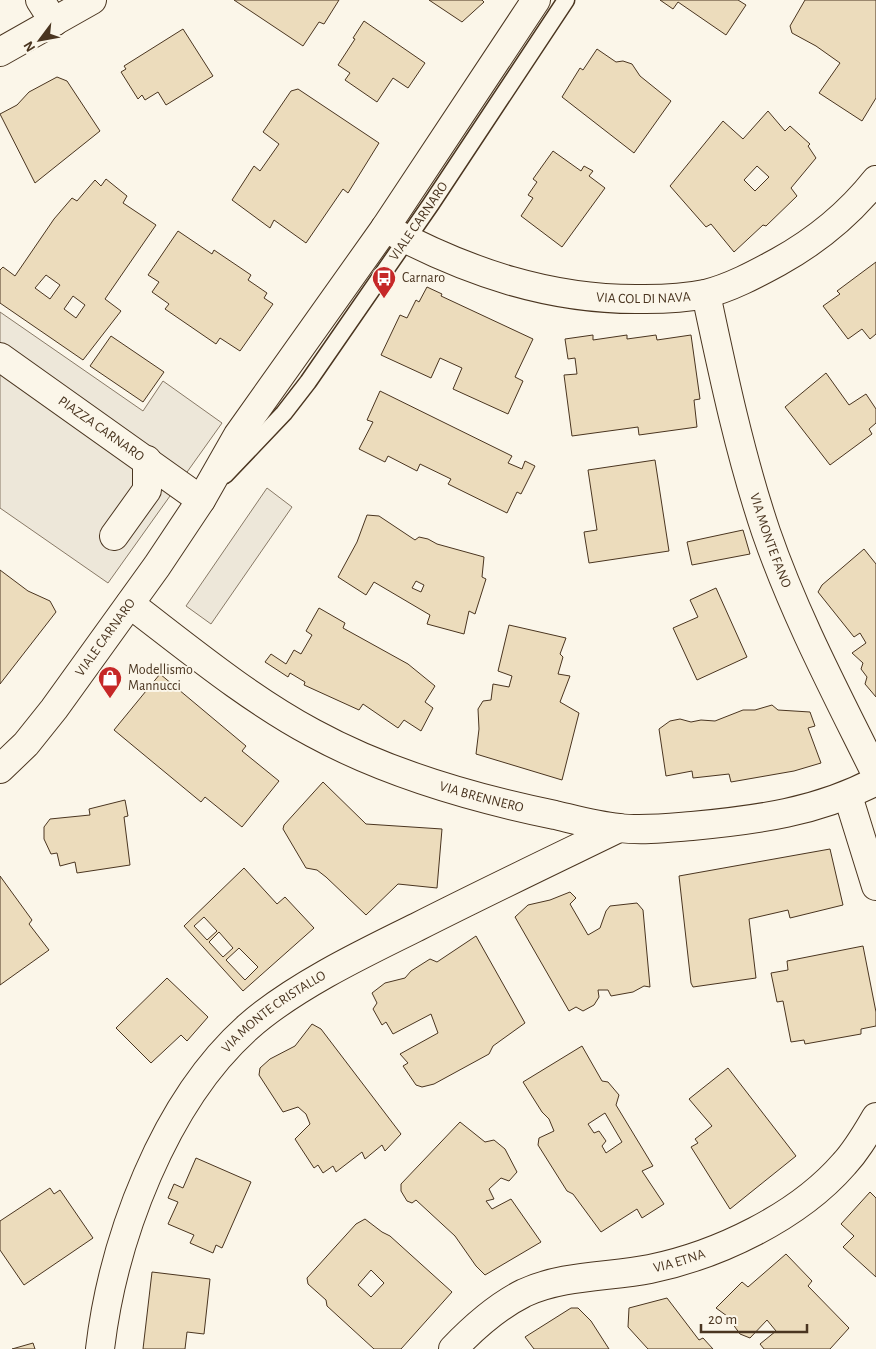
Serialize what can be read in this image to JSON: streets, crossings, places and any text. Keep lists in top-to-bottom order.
{
  "streets": {
    "street": [
      "VIALE CARNARO",
      "VIA COL DI NAVA",
      "PIAZZA CARNARO",
      "VIA MONTE FANO",
      "VIA BRENNERO",
      "VIA MONTE CRISTALLO",
      "VIA ETNA"
    ]
  },
  "crossings": [
    ["VIALE CARNARO", "VIA COL DI NAVA"],
    ["VIALE CARNARO", "PIAZZA CARNARO"],
    ["VIALE CARNARO", "VIA BRENNERO"],
    ["VIA COL DI NAVA", "VIA MONTE FANO"],
    ["VIA BRENNERO", "VIA MONTE CRISTALLO"]
  ],
  "places": {
    "bus stop": ["Carnaro"],
    "shop": ["Modellismo Mannucci"]
  },
  "scale_bar": "20 m",
  "north": "bottom left"
}
